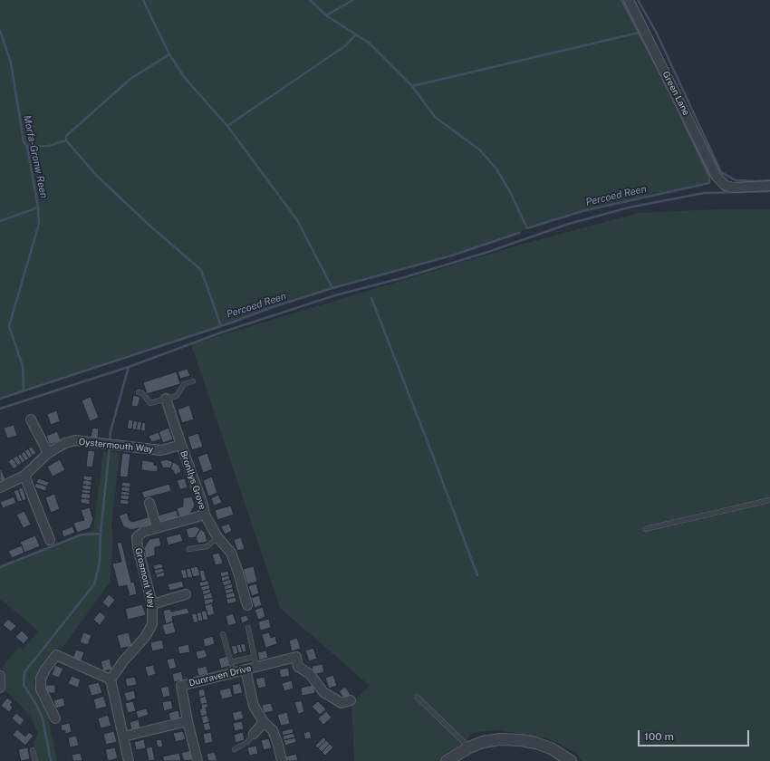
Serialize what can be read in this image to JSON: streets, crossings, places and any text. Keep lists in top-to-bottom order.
{
  "streets": {
    "street": [
      "Green Lane",
      "Oystermouth Way",
      "Bronllys Grove",
      "Grosmont Way",
      "Dunraven Drive"
    ]
  },
  "crossings": [
    ["Oystermouth Way", "Bronllys Grove"],
    ["Bronllys Grove", "Grosmont Way"]
  ],
  "water": ["Morfa-Gronw Reen", "Percoed Reen"],
  "scale_bar": "100 m"
}
